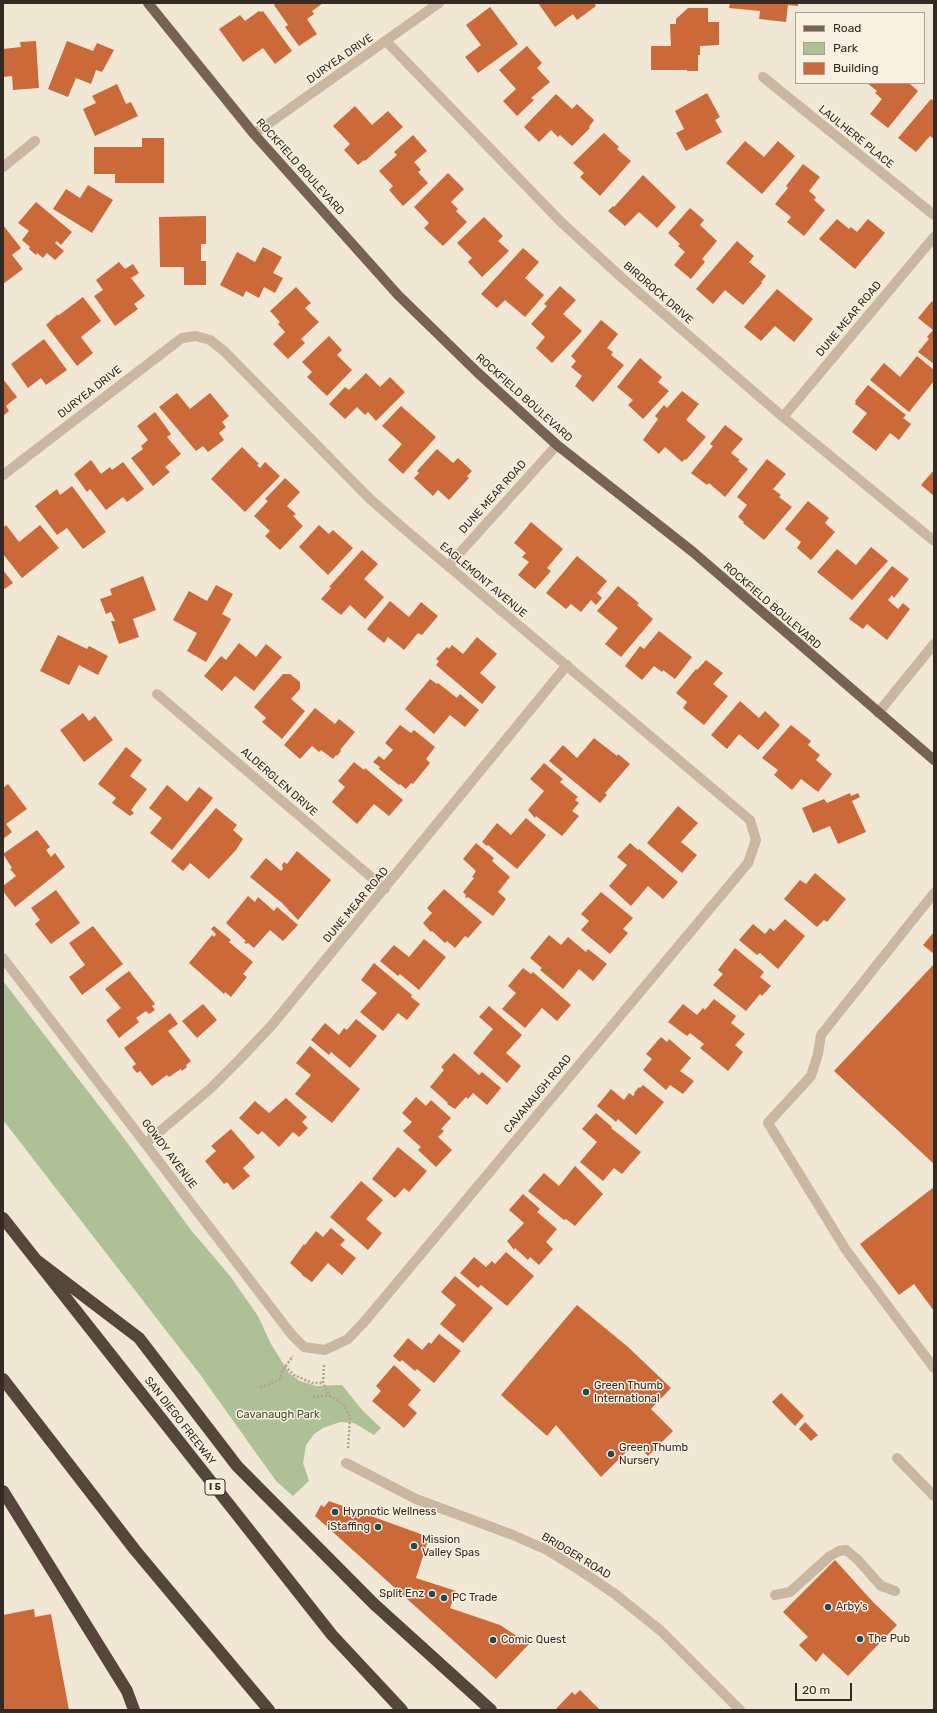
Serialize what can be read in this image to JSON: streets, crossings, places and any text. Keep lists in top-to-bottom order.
{
  "streets": {
    "highway": ["SAN DIEGO FREEWAY", "I 5"],
    "main road": ["ROCKFIELD BOULEVARD"],
    "street": [
      "DURYEA DRIVE",
      "LAULHERE PLACE",
      "BIRDROCK DRIVE",
      "DUNE MEAR ROAD",
      "EAGLEMONT AVENUE",
      "ALDERGLEN DRIVE",
      "CAVANAUGH ROAD",
      "GOWDY AVENUE",
      "BRIDGER ROAD"
    ]
  },
  "crossings": [
    ["DURYEA DRIVE", "ROCKFIELD BOULEVARD"],
    ["DURYEA DRIVE", "BIRDROCK DRIVE"],
    ["DURYEA DRIVE", "EAGLEMONT AVENUE"],
    ["ROCKFIELD BOULEVARD", "DUNE MEAR ROAD"],
    ["BIRDROCK DRIVE", "DUNE MEAR ROAD"],
    ["DUNE MEAR ROAD", "EAGLEMONT AVENUE"],
    ["DUNE MEAR ROAD", "ALDERGLEN DRIVE"],
    ["DUNE MEAR ROAD", "GOWDY AVENUE"],
    ["EAGLEMONT AVENUE", "CAVANAUGH ROAD"]
  ],
  "parks": ["Cavanaugh Park"],
  "places": [
    "Green Thumb International",
    "Green Thumb Nursery",
    "Hypnotic Wellness",
    "iStaffing",
    "Mission Valley Spas",
    "Split Enz",
    "PC Trade",
    "Arby's",
    "The Pub",
    "Comic Quest"
  ],
  "legend": ["Road", "Park", "Building"],
  "scale_bar": "20 m"
}
